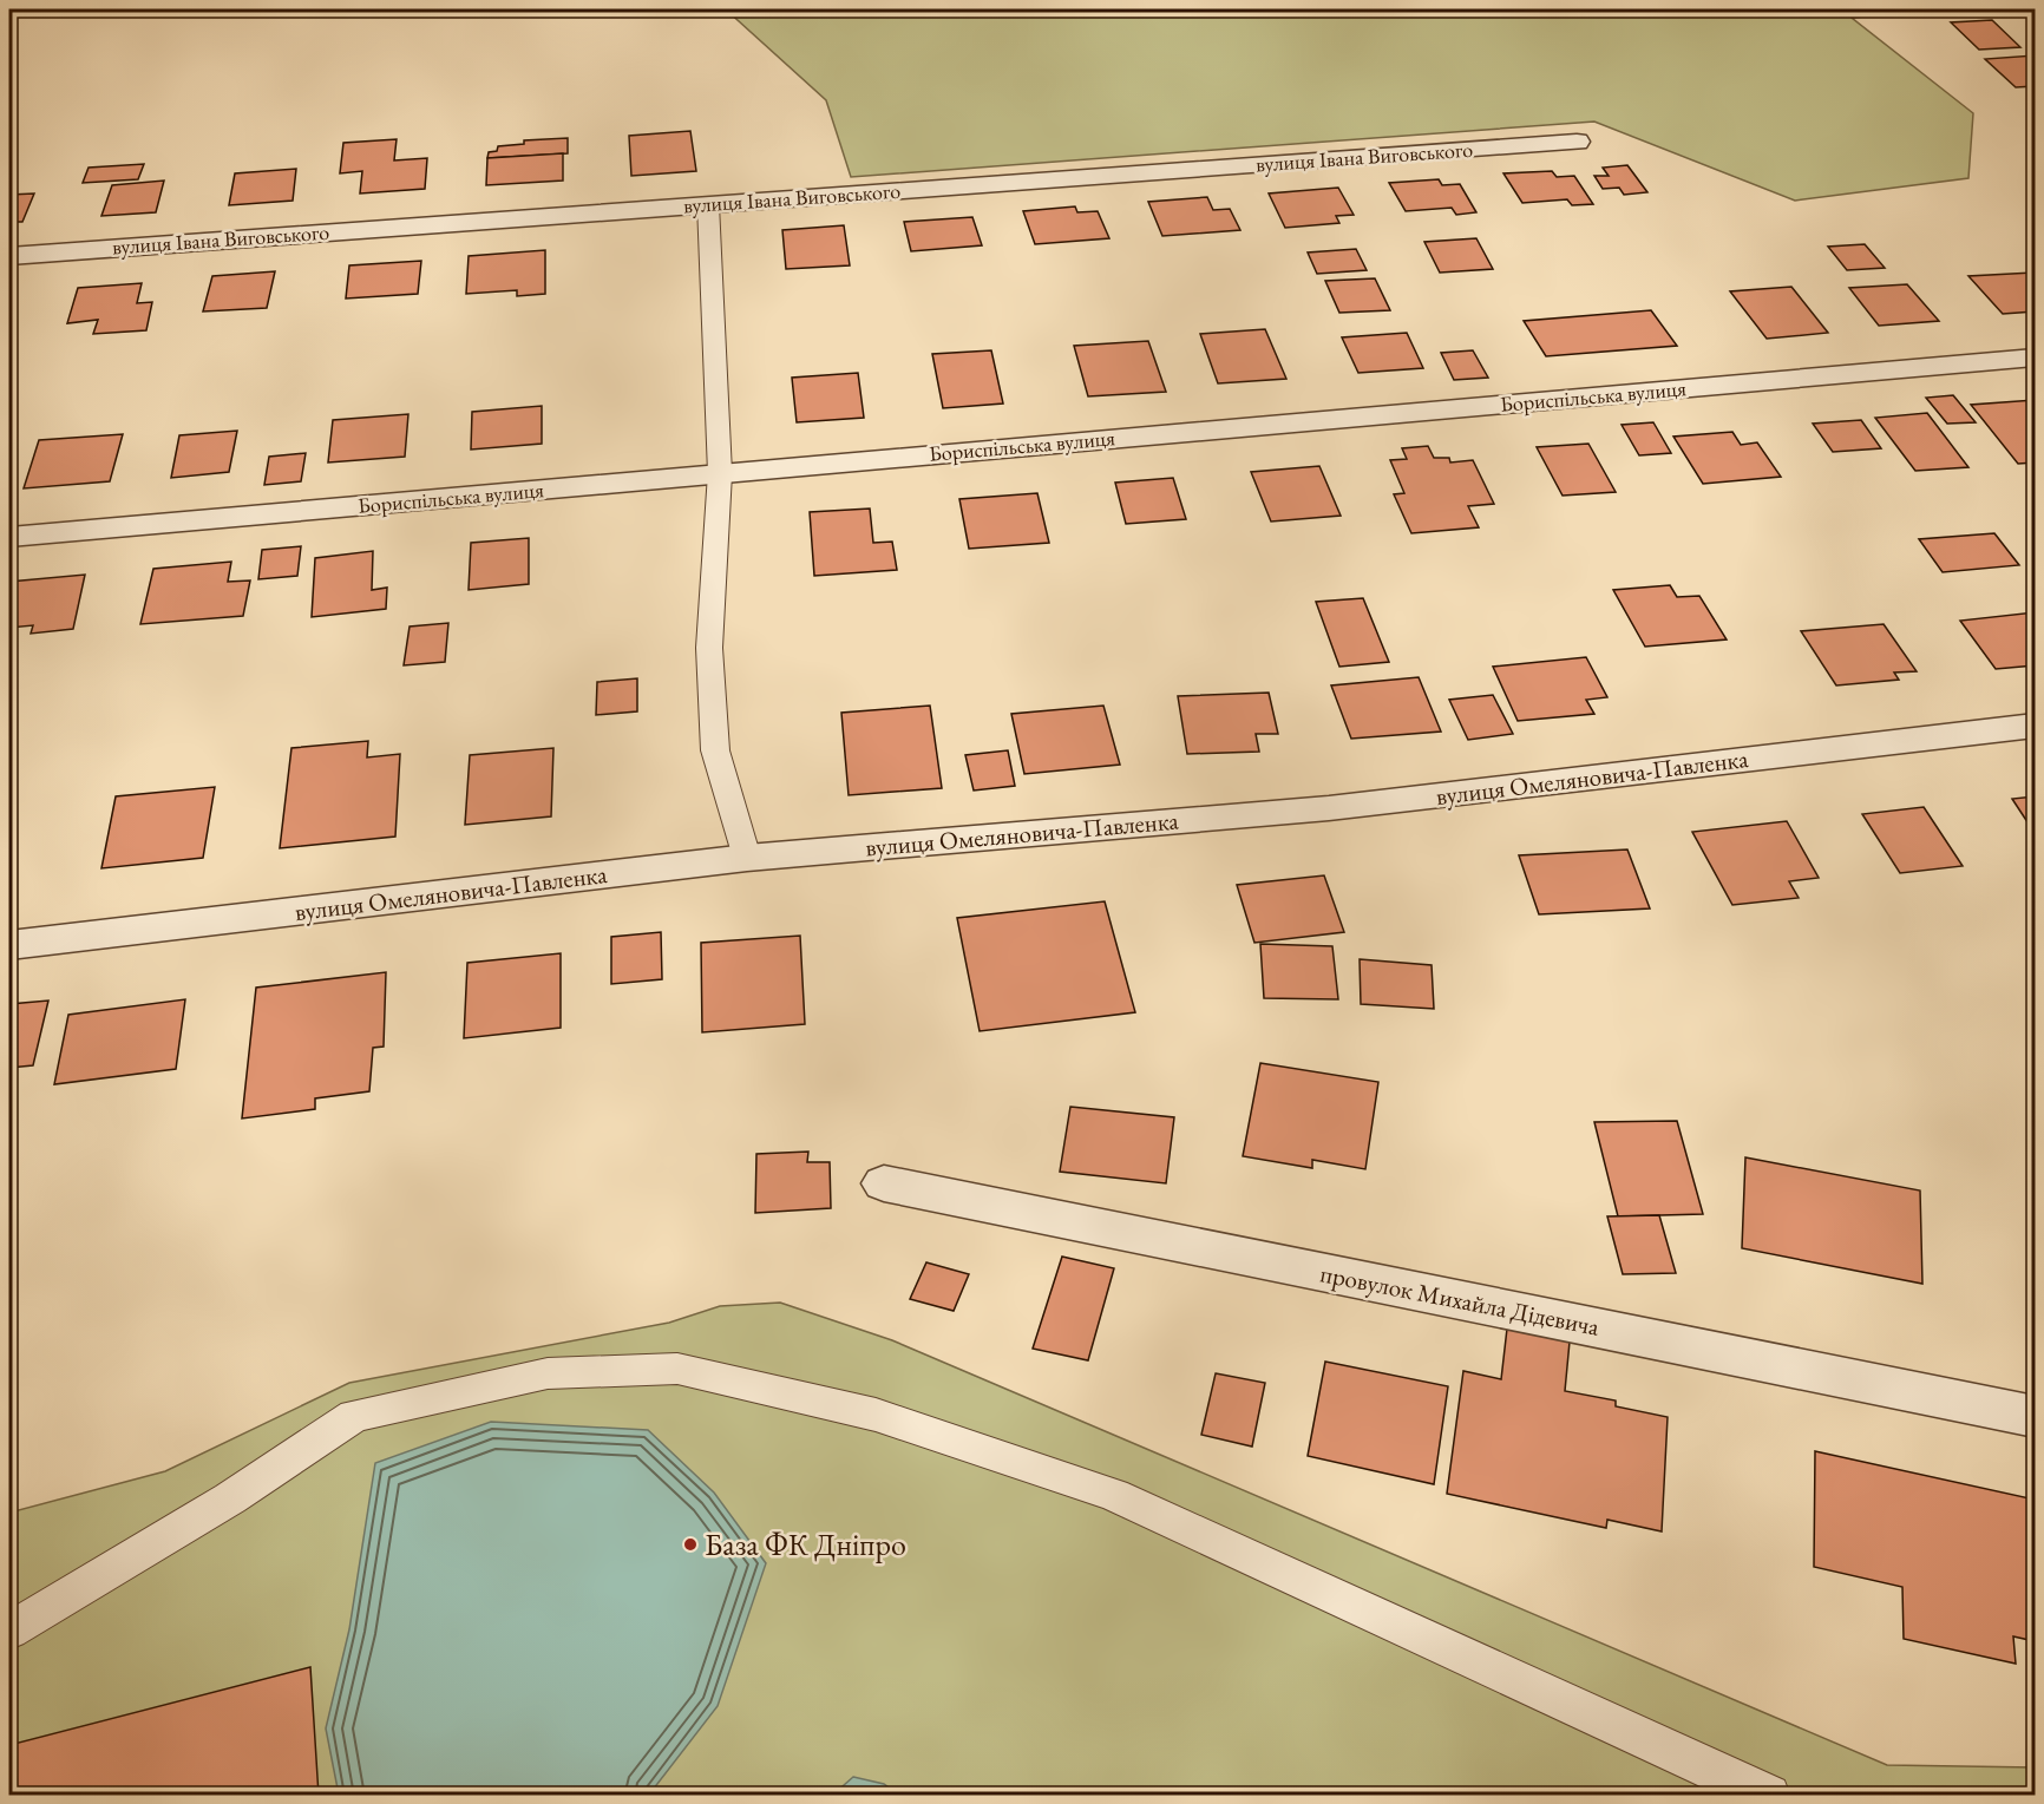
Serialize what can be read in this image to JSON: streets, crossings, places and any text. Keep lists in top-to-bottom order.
{
  "streets": {
    "street": [
      "вулиця Івана Виговського",
      "Бориспільська вулиця",
      "вулиця Омеляновича-Павленка",
      "провулок Михайла Дідевича"
    ]
  },
  "places": ["База ФК Дніпро"]
}
